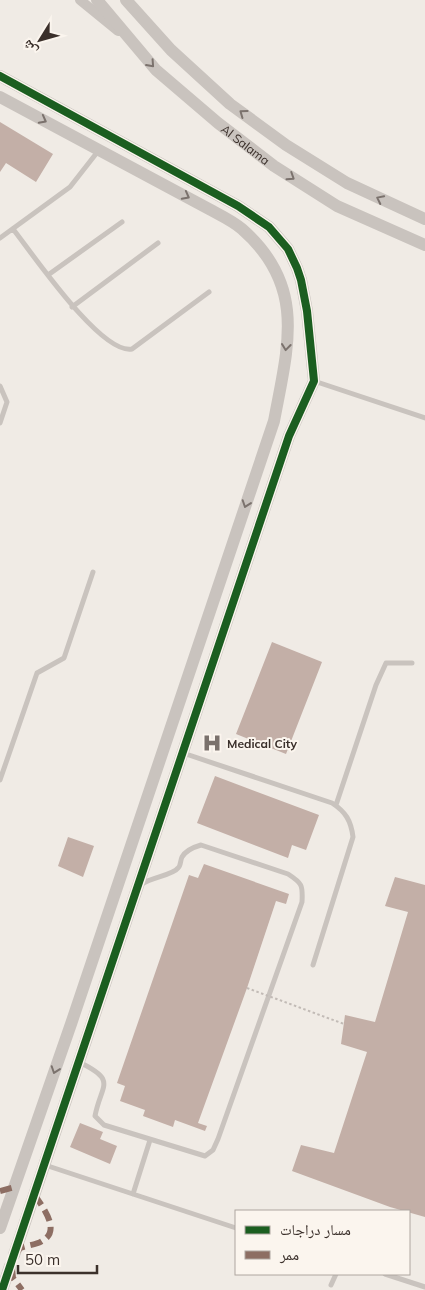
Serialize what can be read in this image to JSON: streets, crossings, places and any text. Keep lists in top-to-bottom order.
{
  "streets": {
    "street": ["Al Salama"]
  },
  "places": {
    "hospital": ["Medical City"]
  },
  "legend": ["مسار دراجات", "ممر"],
  "scale_bar": "50 m",
  "north": "bottom left"
}
